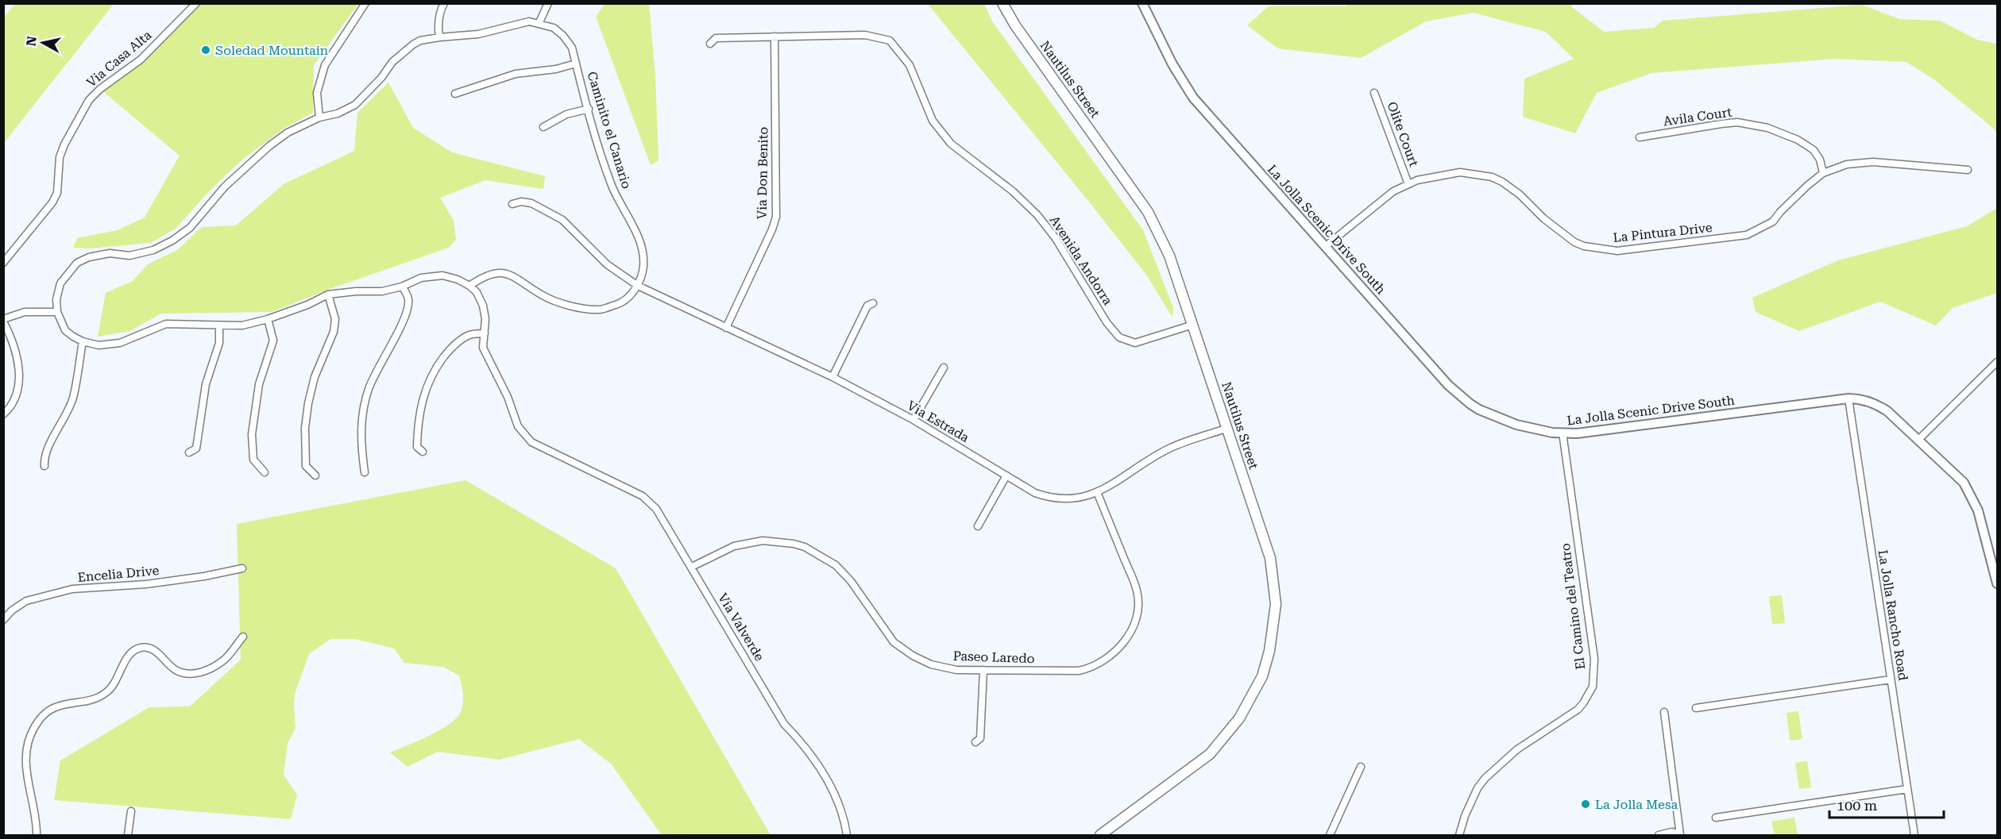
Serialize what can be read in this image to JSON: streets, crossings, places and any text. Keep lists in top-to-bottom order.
{
  "streets": {
    "main road": ["Nautilus Street"],
    "street": [
      "Via Casa Alta",
      "Avila Court",
      "Caminito el Canario",
      "Olite Court",
      "Via Don Benito",
      "La Jolla Scenic Drive South",
      "La Pintura Drive",
      "Avenida Andorra",
      "Via Estrada",
      "Encelia Drive",
      "El Camino del Teatro",
      "La Jolla Rancho Road",
      "Via Valverde",
      "Paseo Laredo"
    ]
  },
  "crossings": [
    ["Nautilus Street", "Avenida Andorra"],
    ["Nautilus Street", "Via Estrada"],
    ["Avila Court", "La Pintura Drive"],
    ["Caminito el Canario", "Via Estrada"],
    ["Olite Court", "La Pintura Drive"],
    ["Via Don Benito", "Avenida Andorra"],
    ["Via Don Benito", "Via Estrada"],
    ["La Jolla Scenic Drive South", "La Pintura Drive"],
    ["La Jolla Scenic Drive South", "El Camino del Teatro"],
    ["La Jolla Scenic Drive South", "La Jolla Rancho Road"],
    ["Via Estrada", "Paseo Laredo"],
    ["Via Valverde", "Paseo Laredo"]
  ],
  "places": ["Soledad Mountain", "La Jolla Mesa"],
  "scale_bar": "100 m",
  "north": "left"
}
